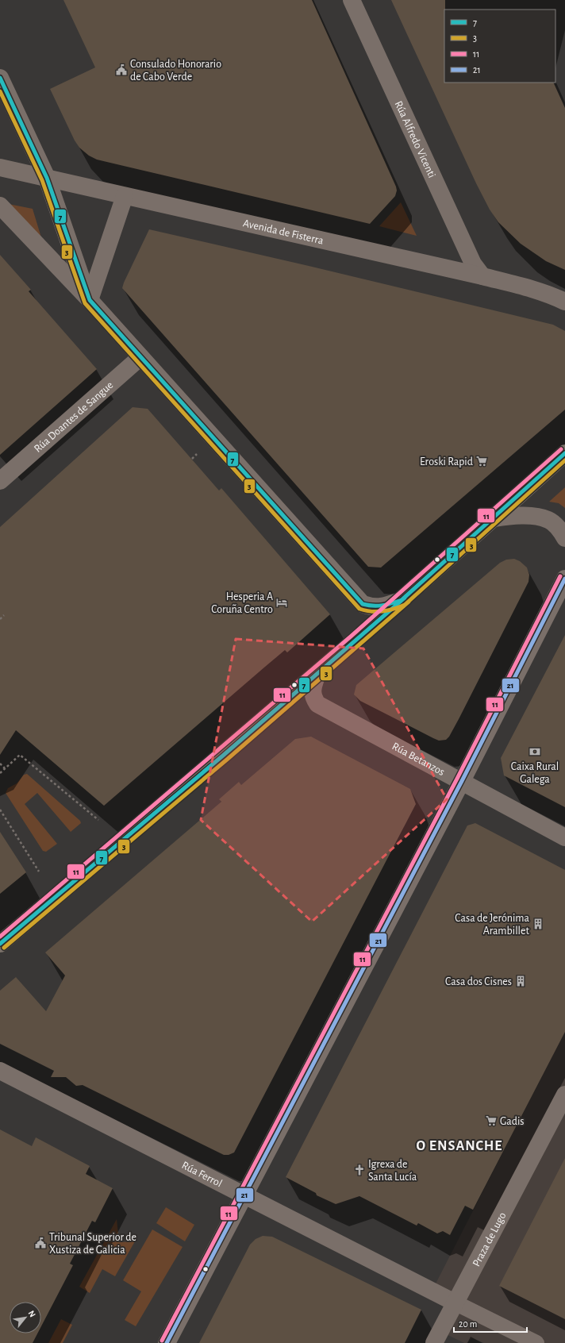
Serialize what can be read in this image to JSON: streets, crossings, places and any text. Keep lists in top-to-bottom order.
{
  "streets": {
    "street": [
      "Rúa Alfredo Vicenti",
      "Avenida de Fisterra",
      "Rúa Doantes de Sangue",
      "Rúa Betanzos",
      "Rúa Ferrol",
      "Praza de Lugo"
    ]
  },
  "crossings": [
    ["Rúa Alfredo Vicenti", "Avenida de Fisterra"],
    ["Rúa Ferrol", "Praza de Lugo"]
  ],
  "districts": ["O ENSANCHE"],
  "places": {
    "public building": ["Consulado Honorario de Cabo Verde", "Tribunal Superior de Xustiza de Galicia"],
    "supermarket": ["Eroski Rapid", "Gadis"],
    "hotel": ["Hesperia A Coruña Centro"],
    "bank": ["Caixa Rural Galega"],
    "building": ["Casa de Jerónima Arambillet", "Casa dos Cisnes"],
    "church": ["Igrexa de Santa Lucía"]
  },
  "lines": [
    "transit line 7",
    "transit line 3",
    "transit line 11",
    "transit line 21"
  ],
  "legend": [
    "7",
    "3",
    "11",
    "21"
  ],
  "scale_bar": "20 m",
  "north": "top right"
}
